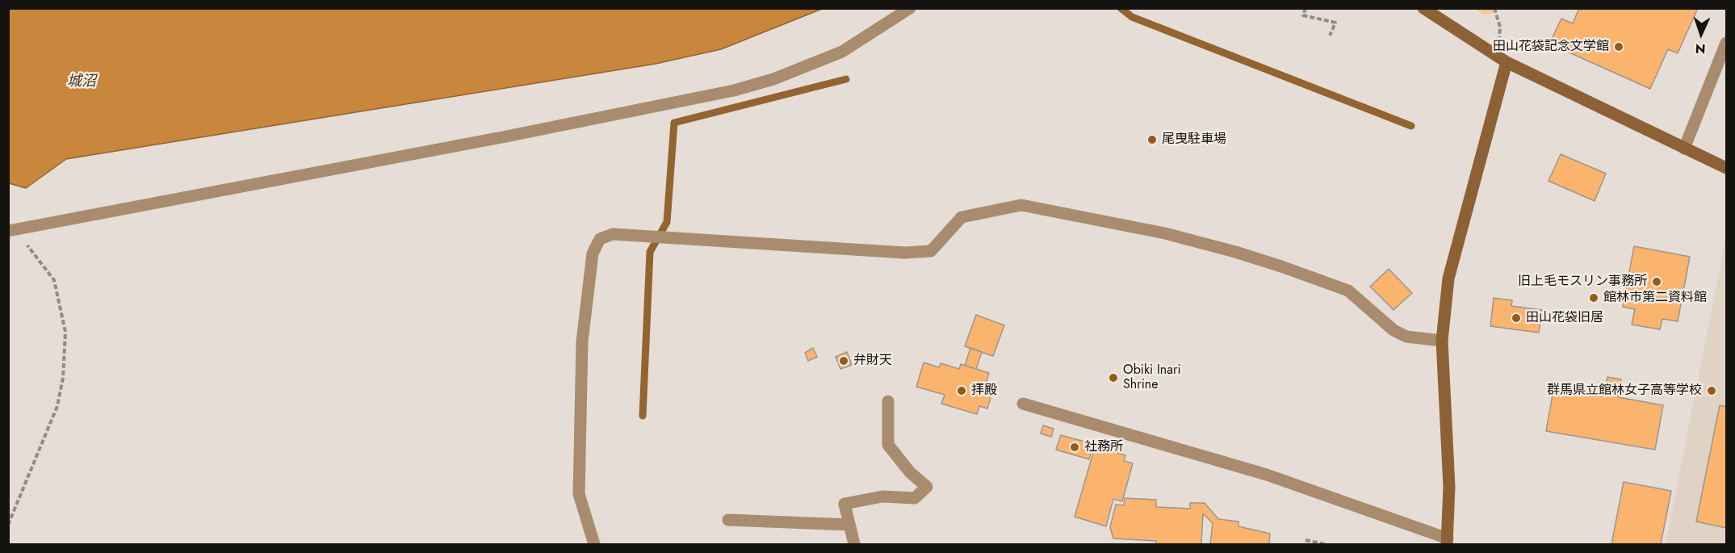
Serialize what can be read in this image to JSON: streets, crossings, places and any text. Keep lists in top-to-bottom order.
{
  "water": ["城沼"],
  "places": [
    "田山花袋記念文学館",
    "尾曳駐車場",
    "旧上毛モスリン事務所",
    "館林市第二資料館",
    "田山花袋旧居",
    "弁財天",
    "Obiki Inari Shrine",
    "拝殿",
    "群馬県立館林女子高等学校",
    "社務所"
  ],
  "north": "bottom"
}
